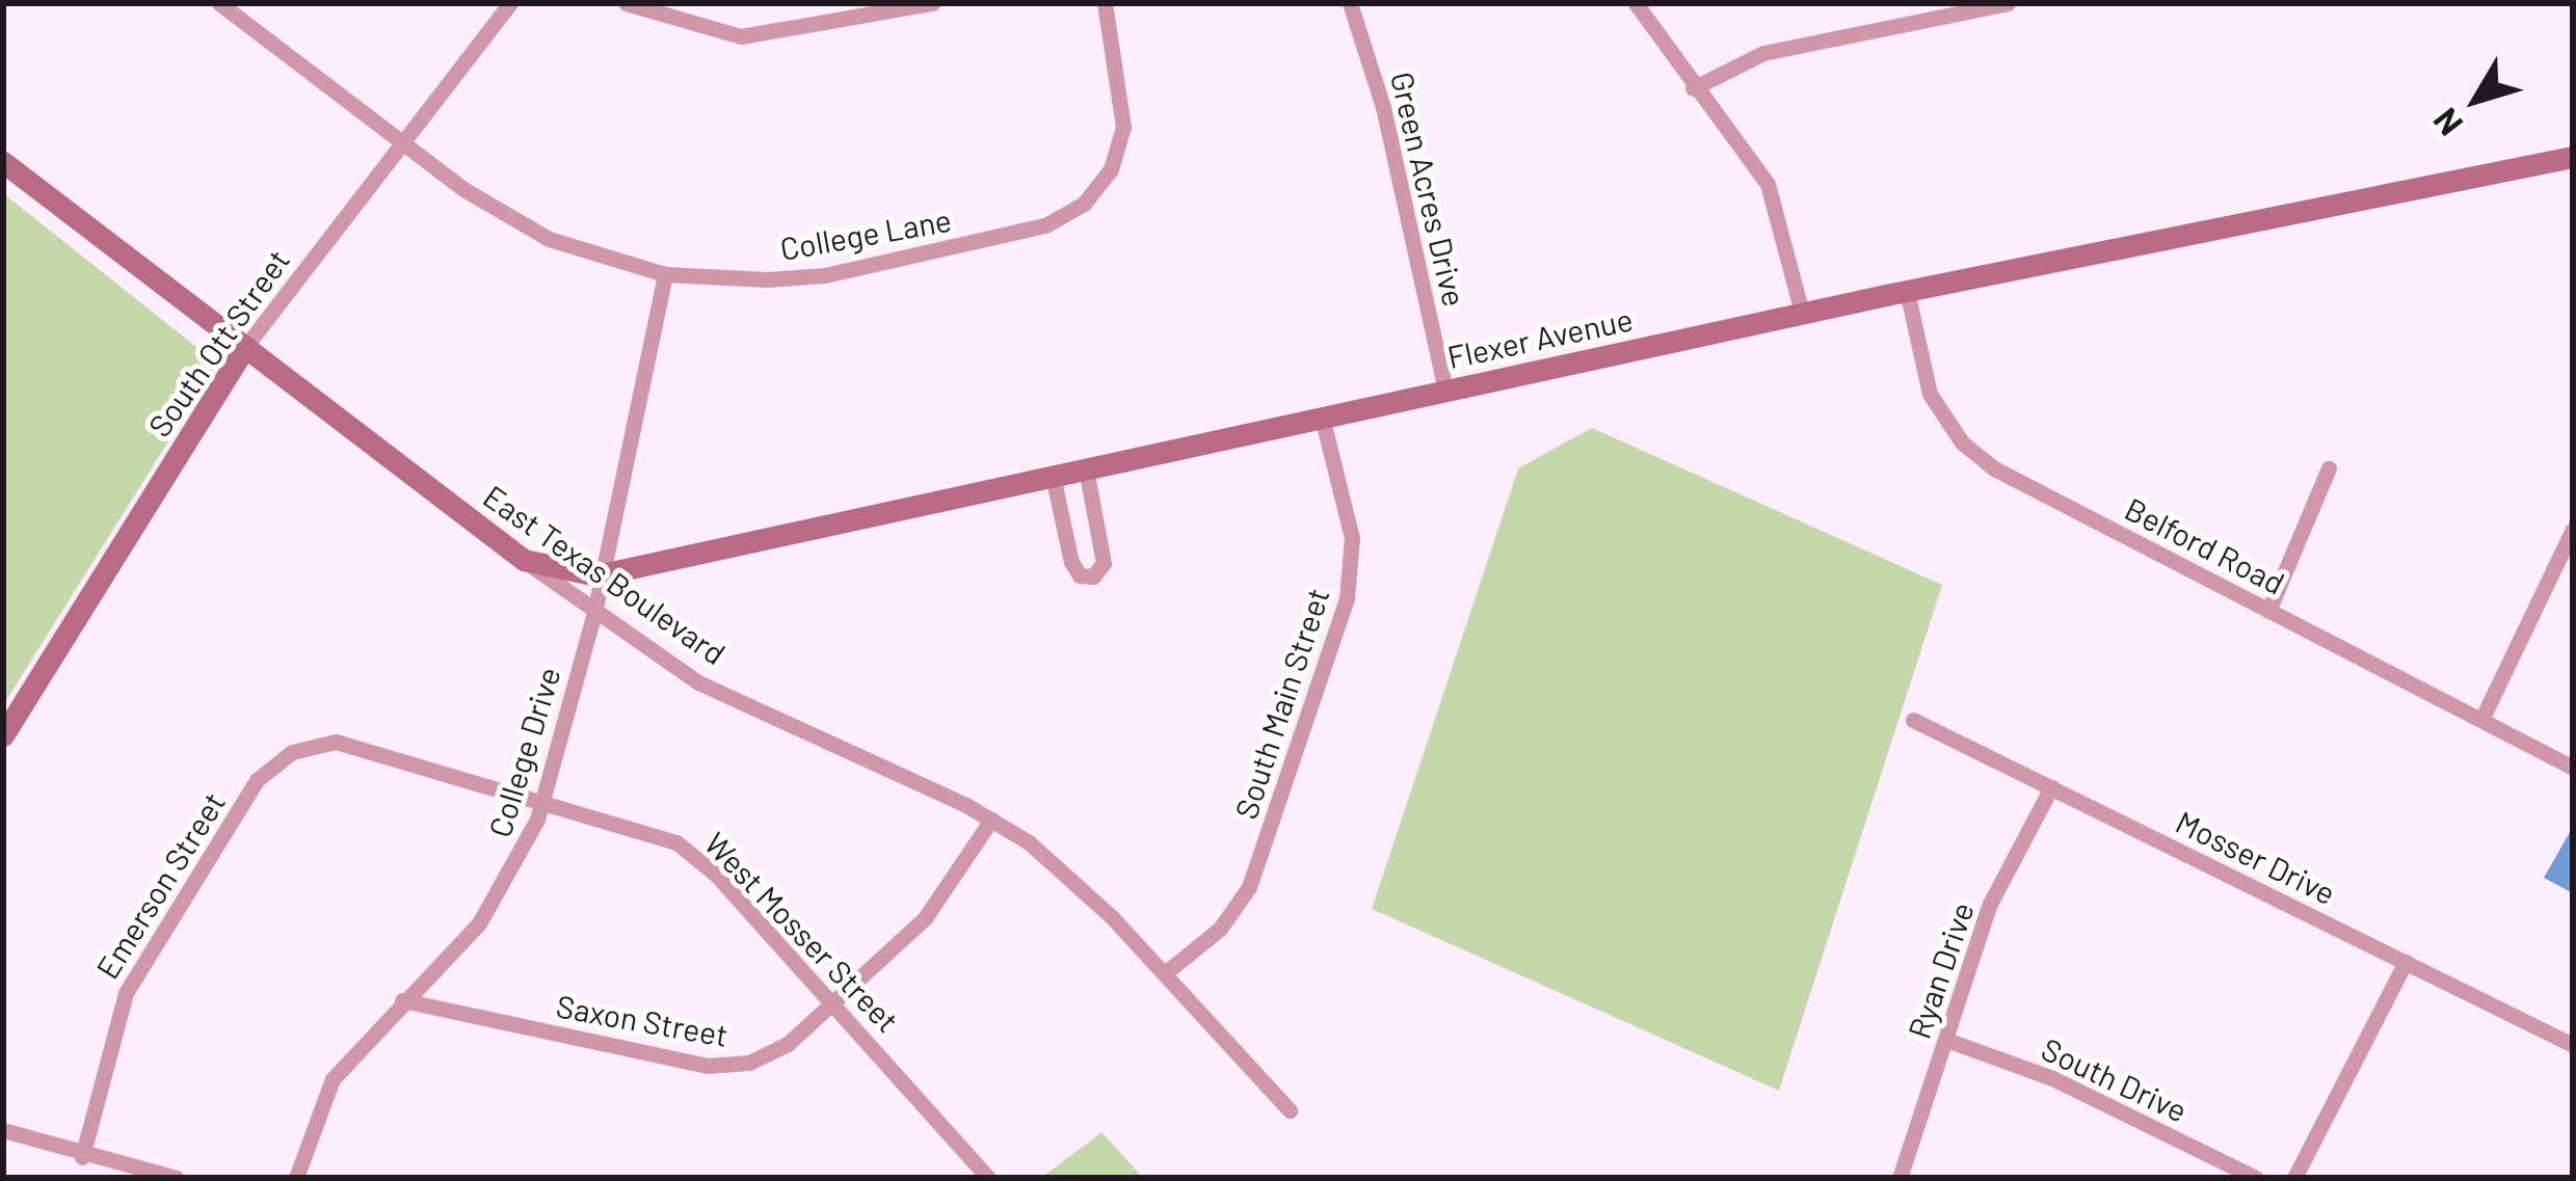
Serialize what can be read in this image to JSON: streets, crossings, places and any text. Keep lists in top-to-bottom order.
{
  "streets": {
    "street": [
      "Green Acres Drive",
      "College Lane",
      "Flexer Avenue",
      "South Ott Street",
      "Belford Road",
      "East Texas Boulevard",
      "South Main Street",
      "College Drive",
      "Mosser Drive",
      "Emerson Street",
      "West Mosser Street",
      "Ryan Drive",
      "Saxon Street",
      "South Drive"
    ]
  },
  "crossings": [
    ["Green Acres Drive", "Flexer Avenue"],
    ["College Lane", "South Ott Street"],
    ["College Lane", "College Drive"],
    ["Flexer Avenue", "Belford Road"],
    ["Flexer Avenue", "East Texas Boulevard"],
    ["Flexer Avenue", "South Main Street"],
    ["Flexer Avenue", "College Drive"],
    ["South Ott Street", "East Texas Boulevard"],
    ["East Texas Boulevard", "South Main Street"],
    ["East Texas Boulevard", "College Drive"],
    ["East Texas Boulevard", "Saxon Street"],
    ["College Drive", "West Mosser Street"],
    ["College Drive", "Saxon Street"],
    ["Mosser Drive", "Ryan Drive"],
    ["Emerson Street", "West Mosser Street"],
    ["West Mosser Street", "Saxon Street"],
    ["Ryan Drive", "South Drive"]
  ],
  "north": "bottom left"
}
